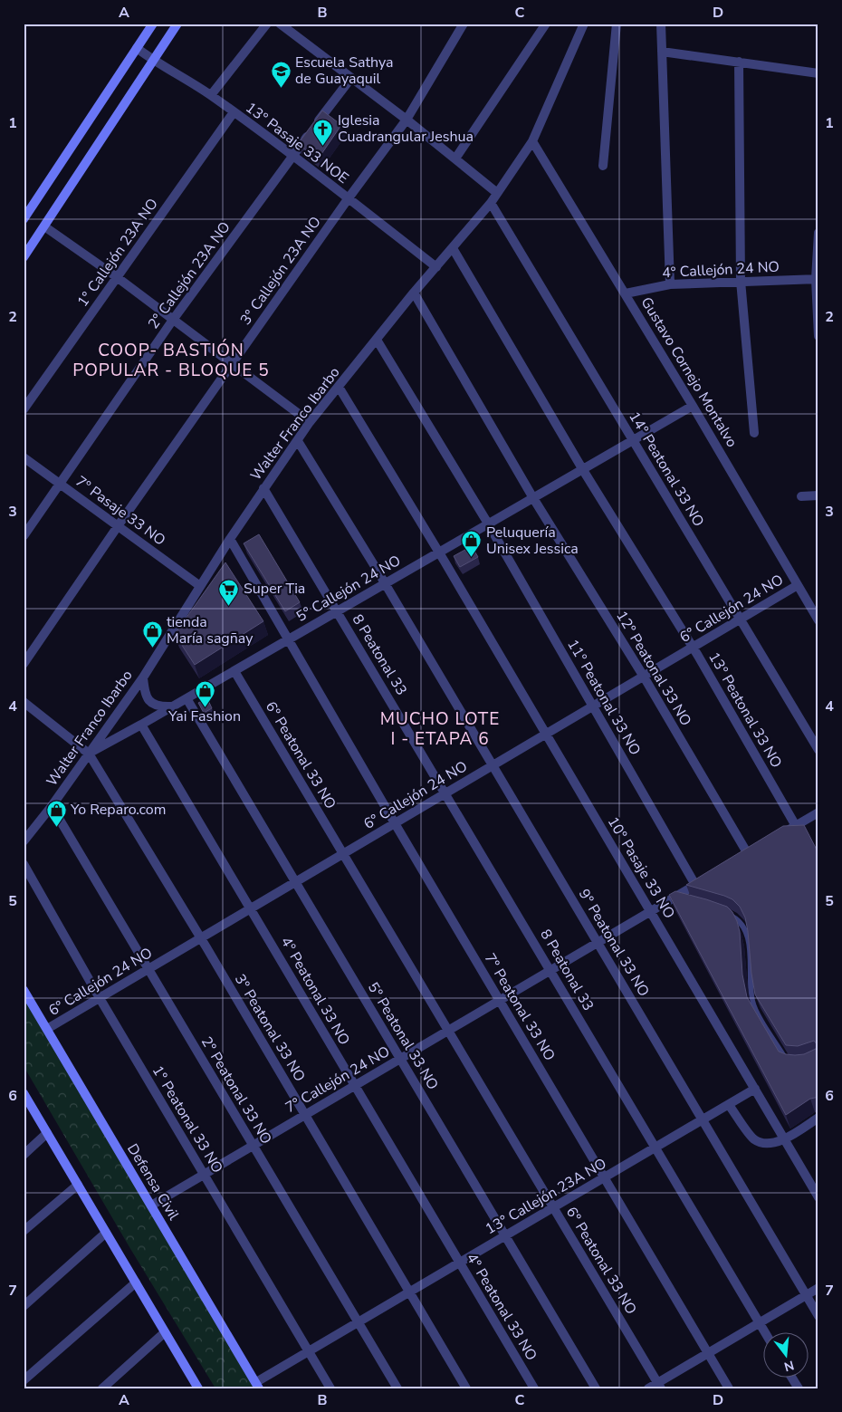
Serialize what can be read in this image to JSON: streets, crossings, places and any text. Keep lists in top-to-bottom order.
{
  "streets": {
    "street": [
      "13° Pasaje 33 NOE",
      "1° Callejón 23A NO",
      "4° Callejón 24 NO",
      "3° Callejón 23A NO",
      "2° Callejón 23A NO",
      "Gustavo Cornejo Montalvo",
      "Walter Franco Ibarbo",
      "14° Peatonal 33 NO",
      "7° Pasaje 33 NO",
      "5° Callejón 24 NO",
      "6° Callejón 24 NO",
      "8 Peatonal 33",
      "12° Peatonal 33 NO",
      "11° Peatonal 33 NO",
      "13° Peatonal 33 NO",
      "6° Peatonal 33 NO",
      "10° Pasaje 33 NO",
      "9° Peatonal 33 NO",
      "4° Peatonal 33 NO",
      "7° Peatonal 33 NO",
      "3° Peatonal 33 NO",
      "5° Peatonal 33 NO",
      "7° Callejón 24 NO",
      "2° Peatonal 33 NO",
      "1° Peatonal 33 NO",
      "Defensa Civil",
      "13° Callejón 23A NO"
    ]
  },
  "crossings": [
    ["13° Pasaje 33 NOE", "1° Callejón 23A NO"],
    ["13° Pasaje 33 NOE", "3° Callejón 23A NO"],
    ["13° Pasaje 33 NOE", "2° Callejón 23A NO"],
    ["13° Pasaje 33 NOE", "Walter Franco Ibarbo"],
    ["4° Callejón 24 NO", "Gustavo Cornejo Montalvo"],
    ["3° Callejón 23A NO", "7° Pasaje 33 NO"],
    ["2° Callejón 23A NO", "7° Pasaje 33 NO"],
    ["Gustavo Cornejo Montalvo", "Walter Franco Ibarbo"],
    ["Gustavo Cornejo Montalvo", "5° Callejón 24 NO"],
    ["Gustavo Cornejo Montalvo", "6° Callejón 24 NO"],
    ["Walter Franco Ibarbo", "14° Peatonal 33 NO"],
    ["Walter Franco Ibarbo", "7° Pasaje 33 NO"],
    ["Walter Franco Ibarbo", "5° Callejón 24 NO"],
    ["Walter Franco Ibarbo", "8 Peatonal 33"],
    ["Walter Franco Ibarbo", "12° Peatonal 33 NO"],
    ["Walter Franco Ibarbo", "11° Peatonal 33 NO"],
    ["Walter Franco Ibarbo", "13° Peatonal 33 NO"],
    ["Walter Franco Ibarbo", "10° Pasaje 33 NO"],
    ["Walter Franco Ibarbo", "9° Peatonal 33 NO"],
    ["Walter Franco Ibarbo", "7° Peatonal 33 NO"],
    ["Walter Franco Ibarbo", "3° Peatonal 33 NO"],
    ["Walter Franco Ibarbo", "2° Peatonal 33 NO"],
    ["14° Peatonal 33 NO", "5° Callejón 24 NO"],
    ["14° Peatonal 33 NO", "6° Callejón 24 NO"],
    ["5° Callejón 24 NO", "8 Peatonal 33"],
    ["5° Callejón 24 NO", "12° Peatonal 33 NO"],
    ["5° Callejón 24 NO", "11° Peatonal 33 NO"],
    ["5° Callejón 24 NO", "13° Peatonal 33 NO"],
    ["5° Callejón 24 NO", "6° Peatonal 33 NO"],
    ["5° Callejón 24 NO", "10° Pasaje 33 NO"],
    ["5° Callejón 24 NO", "9° Peatonal 33 NO"],
    ["5° Callejón 24 NO", "4° Peatonal 33 NO"],
    ["5° Callejón 24 NO", "7° Peatonal 33 NO"],
    ["5° Callejón 24 NO", "3° Peatonal 33 NO"],
    ["5° Callejón 24 NO", "5° Peatonal 33 NO"],
    ["6° Callejón 24 NO", "8 Peatonal 33"],
    ["6° Callejón 24 NO", "12° Peatonal 33 NO"],
    ["6° Callejón 24 NO", "11° Peatonal 33 NO"],
    ["6° Callejón 24 NO", "13° Peatonal 33 NO"],
    ["6° Callejón 24 NO", "6° Peatonal 33 NO"],
    ["6° Callejón 24 NO", "10° Pasaje 33 NO"],
    ["6° Callejón 24 NO", "9° Peatonal 33 NO"],
    ["6° Callejón 24 NO", "4° Peatonal 33 NO"],
    ["6° Callejón 24 NO", "7° Peatonal 33 NO"],
    ["6° Callejón 24 NO", "3° Peatonal 33 NO"],
    ["6° Callejón 24 NO", "5° Peatonal 33 NO"],
    ["6° Callejón 24 NO", "2° Peatonal 33 NO"],
    ["6° Callejón 24 NO", "1° Peatonal 33 NO"],
    ["6° Callejón 24 NO", "Defensa Civil"],
    ["8 Peatonal 33", "7° Callejón 24 NO"],
    ["8 Peatonal 33", "13° Callejón 23A NO"],
    ["11° Peatonal 33 NO", "7° Callejón 24 NO"],
    ["6° Peatonal 33 NO", "7° Callejón 24 NO"],
    ["6° Peatonal 33 NO", "13° Callejón 23A NO"],
    ["10° Pasaje 33 NO", "7° Callejón 24 NO"],
    ["10° Pasaje 33 NO", "13° Callejón 23A NO"],
    ["9° Peatonal 33 NO", "7° Callejón 24 NO"],
    ["9° Peatonal 33 NO", "13° Callejón 23A NO"],
    ["4° Peatonal 33 NO", "7° Callejón 24 NO"],
    ["4° Peatonal 33 NO", "13° Callejón 23A NO"],
    ["7° Peatonal 33 NO", "7° Callejón 24 NO"],
    ["7° Peatonal 33 NO", "13° Callejón 23A NO"],
    ["3° Peatonal 33 NO", "7° Callejón 24 NO"],
    ["3° Peatonal 33 NO", "13° Callejón 23A NO"],
    ["5° Peatonal 33 NO", "7° Callejón 24 NO"],
    ["5° Peatonal 33 NO", "13° Callejón 23A NO"],
    ["7° Callejón 24 NO", "2° Peatonal 33 NO"],
    ["7° Callejón 24 NO", "1° Peatonal 33 NO"],
    ["7° Callejón 24 NO", "Defensa Civil"],
    ["2° Peatonal 33 NO", "13° Callejón 23A NO"],
    ["1° Peatonal 33 NO", "13° Callejón 23A NO"],
    ["Defensa Civil", "13° Callejón 23A NO"]
  ],
  "districts": ["COOP- BASTIÓN POPULAR - BLOQUE 5", "MUCHO LOTE I - ETAPA 6"],
  "places": {
    "school or university": ["Escuela Sathya de Guayaquil"],
    "church": ["Iglesia Cuadrangular Jeshua"],
    "shop": [
      "Peluquería Unisex Jessica",
      "tienda María sagñay",
      "Yai Fashion",
      "Yo Reparo.com"
    ],
    "supermarket": ["Super Tia"]
  },
  "north": "bottom",
  "grid": {
    "columns": [
      "A",
      "B",
      "C",
      "D"
    ],
    "rows": [
      "1",
      "2",
      "3",
      "4",
      "5",
      "6",
      "7"
    ]
  }
}
